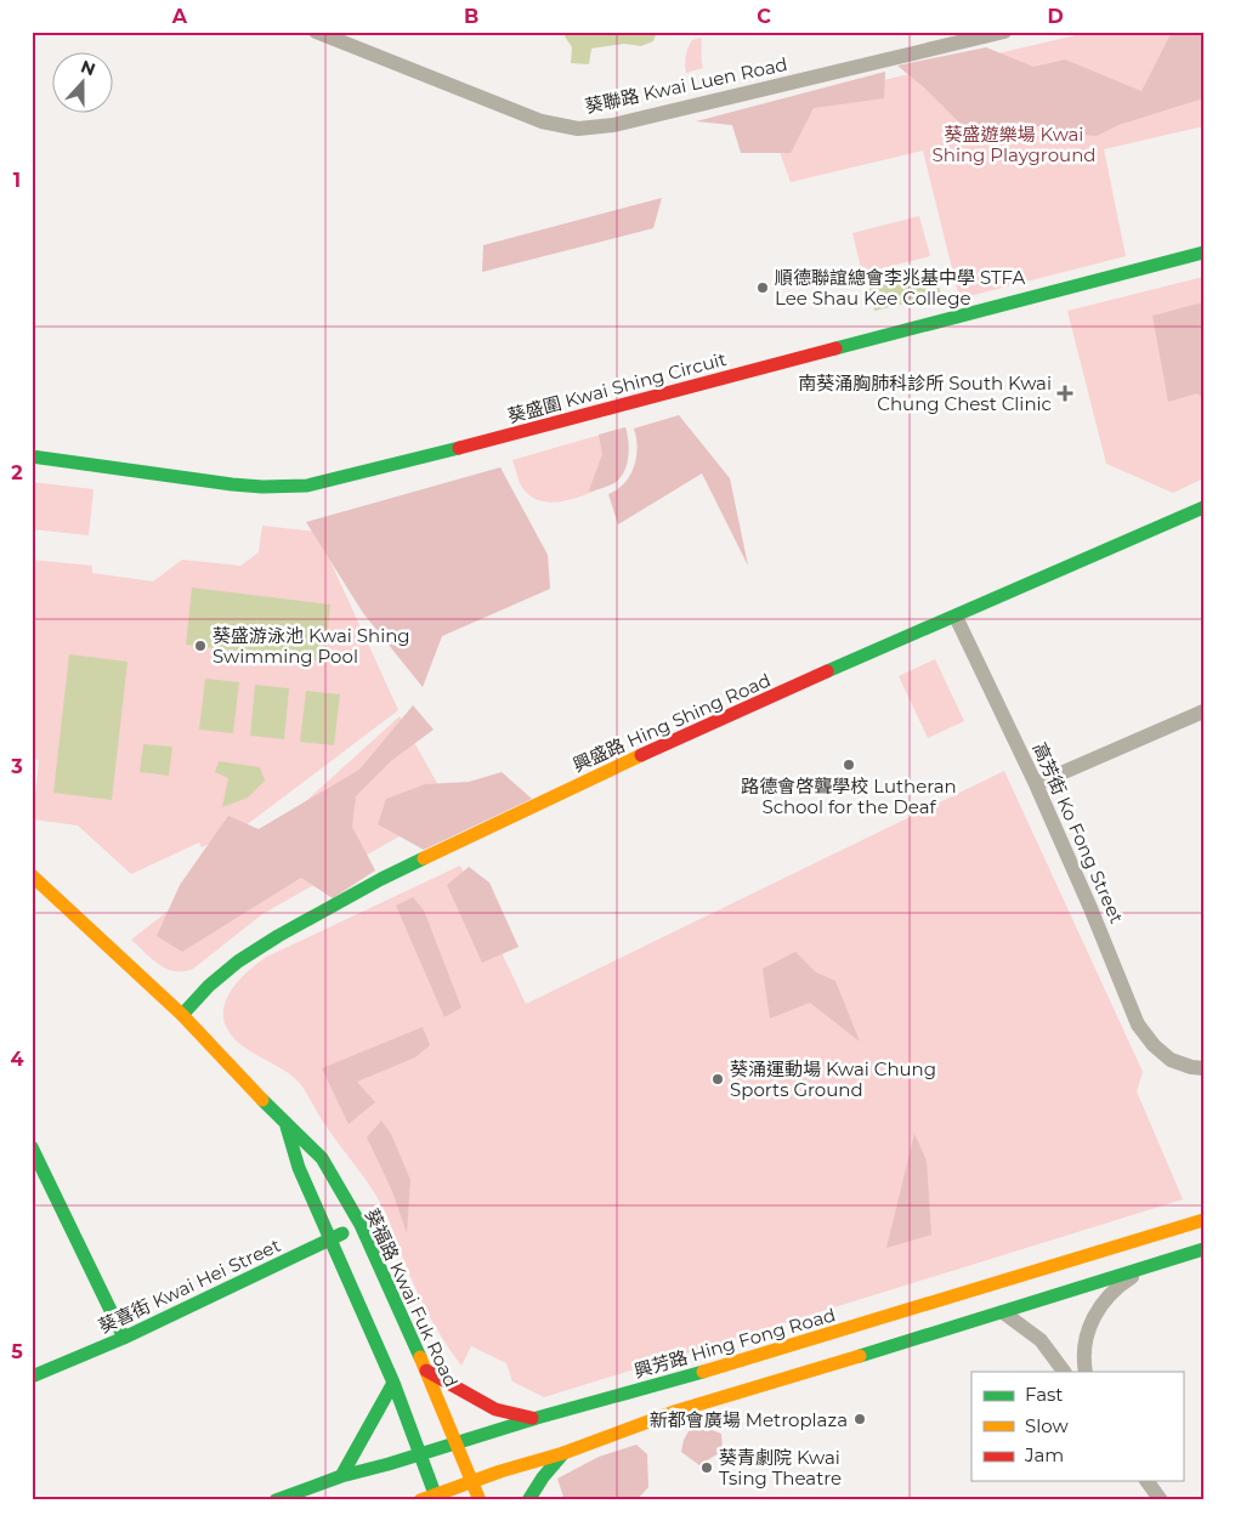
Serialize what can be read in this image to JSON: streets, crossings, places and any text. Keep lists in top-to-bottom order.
{
  "streets": {
    "main road": [
      "葵盛圍 Kwai Shing Circuit",
      "興盛路 Hing Shing Road",
      "葵喜街 Kwai Hei Street",
      "葵福路 Kwai Fuk Road",
      "興芳路 Hing Fong Road"
    ],
    "street": ["葵聯路 Kwai Luen Road", "高芳街 Ko Fong Street"]
  },
  "crossings": [
    ["興盛路 Hing Shing Road", "高芳街 Ko Fong Street"],
    ["興盛路 Hing Shing Road", "葵福路 Kwai Fuk Road"],
    ["葵喜街 Kwai Hei Street", "葵福路 Kwai Fuk Road"],
    ["葵福路 Kwai Fuk Road", "興芳路 Hing Fong Road"]
  ],
  "parks": ["葵盛遊樂場 Kwai Shing Playground"],
  "places": {
    "other": [
      "順德聯誼總會李兆基中學 STFA Lee Shau Kee College",
      "葵盛游泳池 Kwai Shing Swimming Pool",
      "路德會啓聾學校 Lutheran School for the Deaf",
      "葵涌運動場 Kwai Chung Sports Ground",
      "新都會廣場 Metroplaza",
      "葵青劇院 Kwai Tsing Theatre"
    ],
    "health": ["南葵涌胸肺科診所 South Kwai Chung Chest Clinic"]
  },
  "legend": ["Fast", "Slow", "Jam"],
  "north": "top",
  "grid": {
    "columns": [
      "A",
      "B",
      "C",
      "D"
    ],
    "rows": [
      "1",
      "2",
      "3",
      "4",
      "5"
    ]
  }
}
